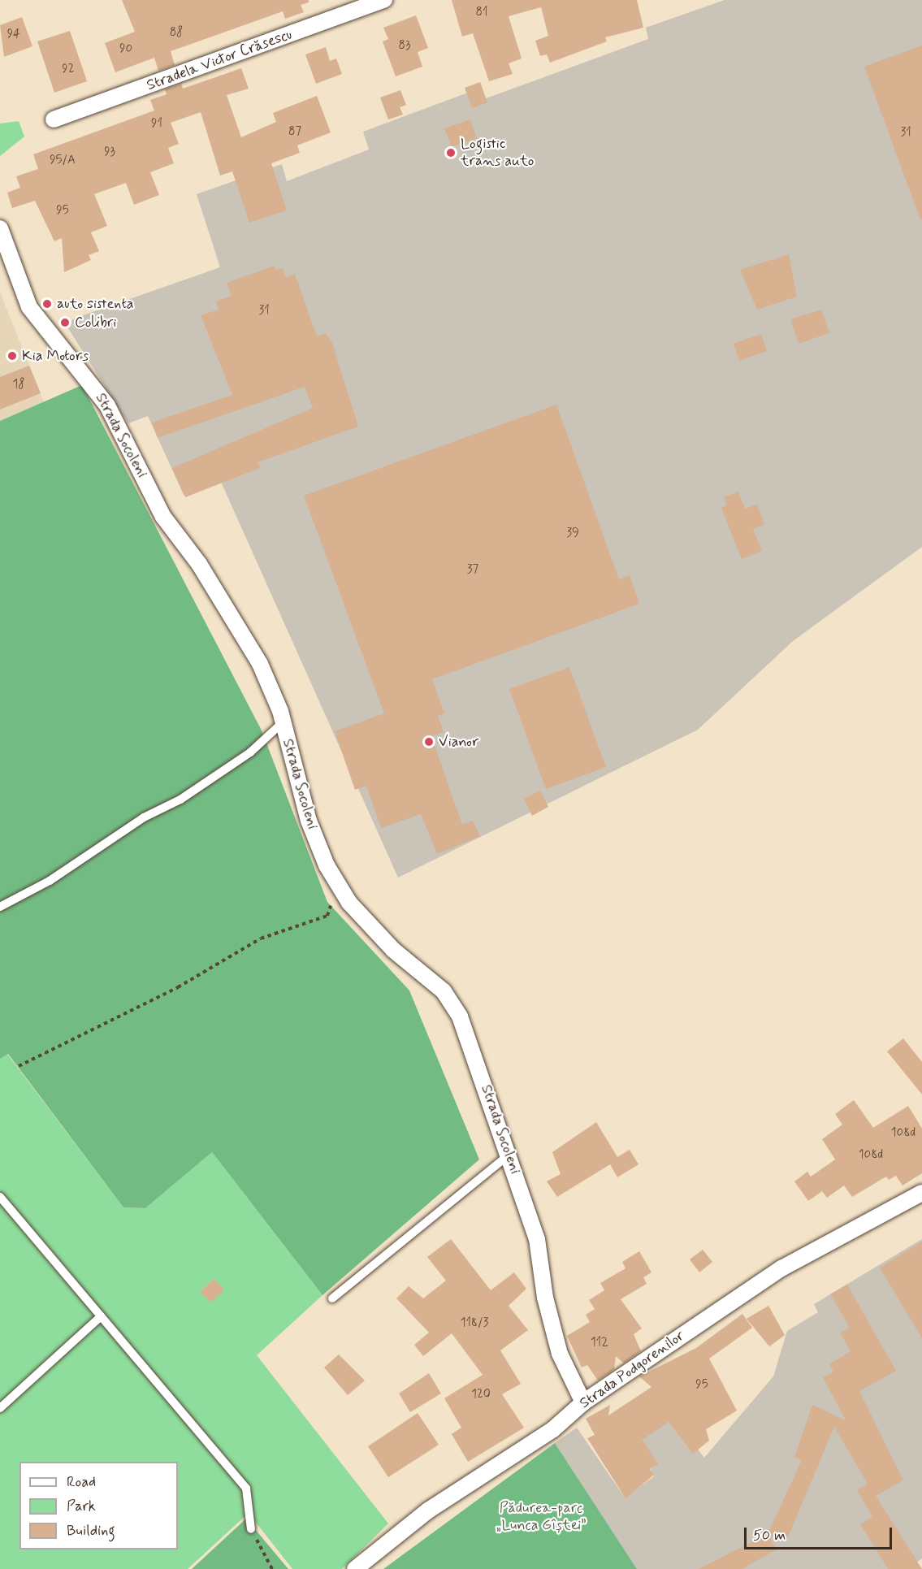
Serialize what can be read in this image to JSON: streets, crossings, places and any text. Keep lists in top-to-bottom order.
{
  "streets": {
    "street": ["Stradela Victor Crăsescu", "Strada Socoleni", "Strada Podgorenilor"]
  },
  "crossings": [
    ["Strada Socoleni", "Strada Podgorenilor"]
  ],
  "parks": ["Pădurea-parc „Lunca Gîștei”"],
  "places": [
    "Logistic trans auto",
    "auto sistenta",
    "Colibri",
    "Kia Motors",
    "Vianor"
  ],
  "house_numbers": [
    "81",
    "88",
    "94",
    "83",
    "90",
    "92",
    "91",
    "87",
    "31",
    "93",
    "95/A",
    "95",
    "31",
    "18",
    "39",
    "37",
    "108d",
    "108d",
    "118/3",
    "112",
    "95",
    "120"
  ],
  "legend": ["Road", "Park", "Building"],
  "scale_bar": "50 m"
}
